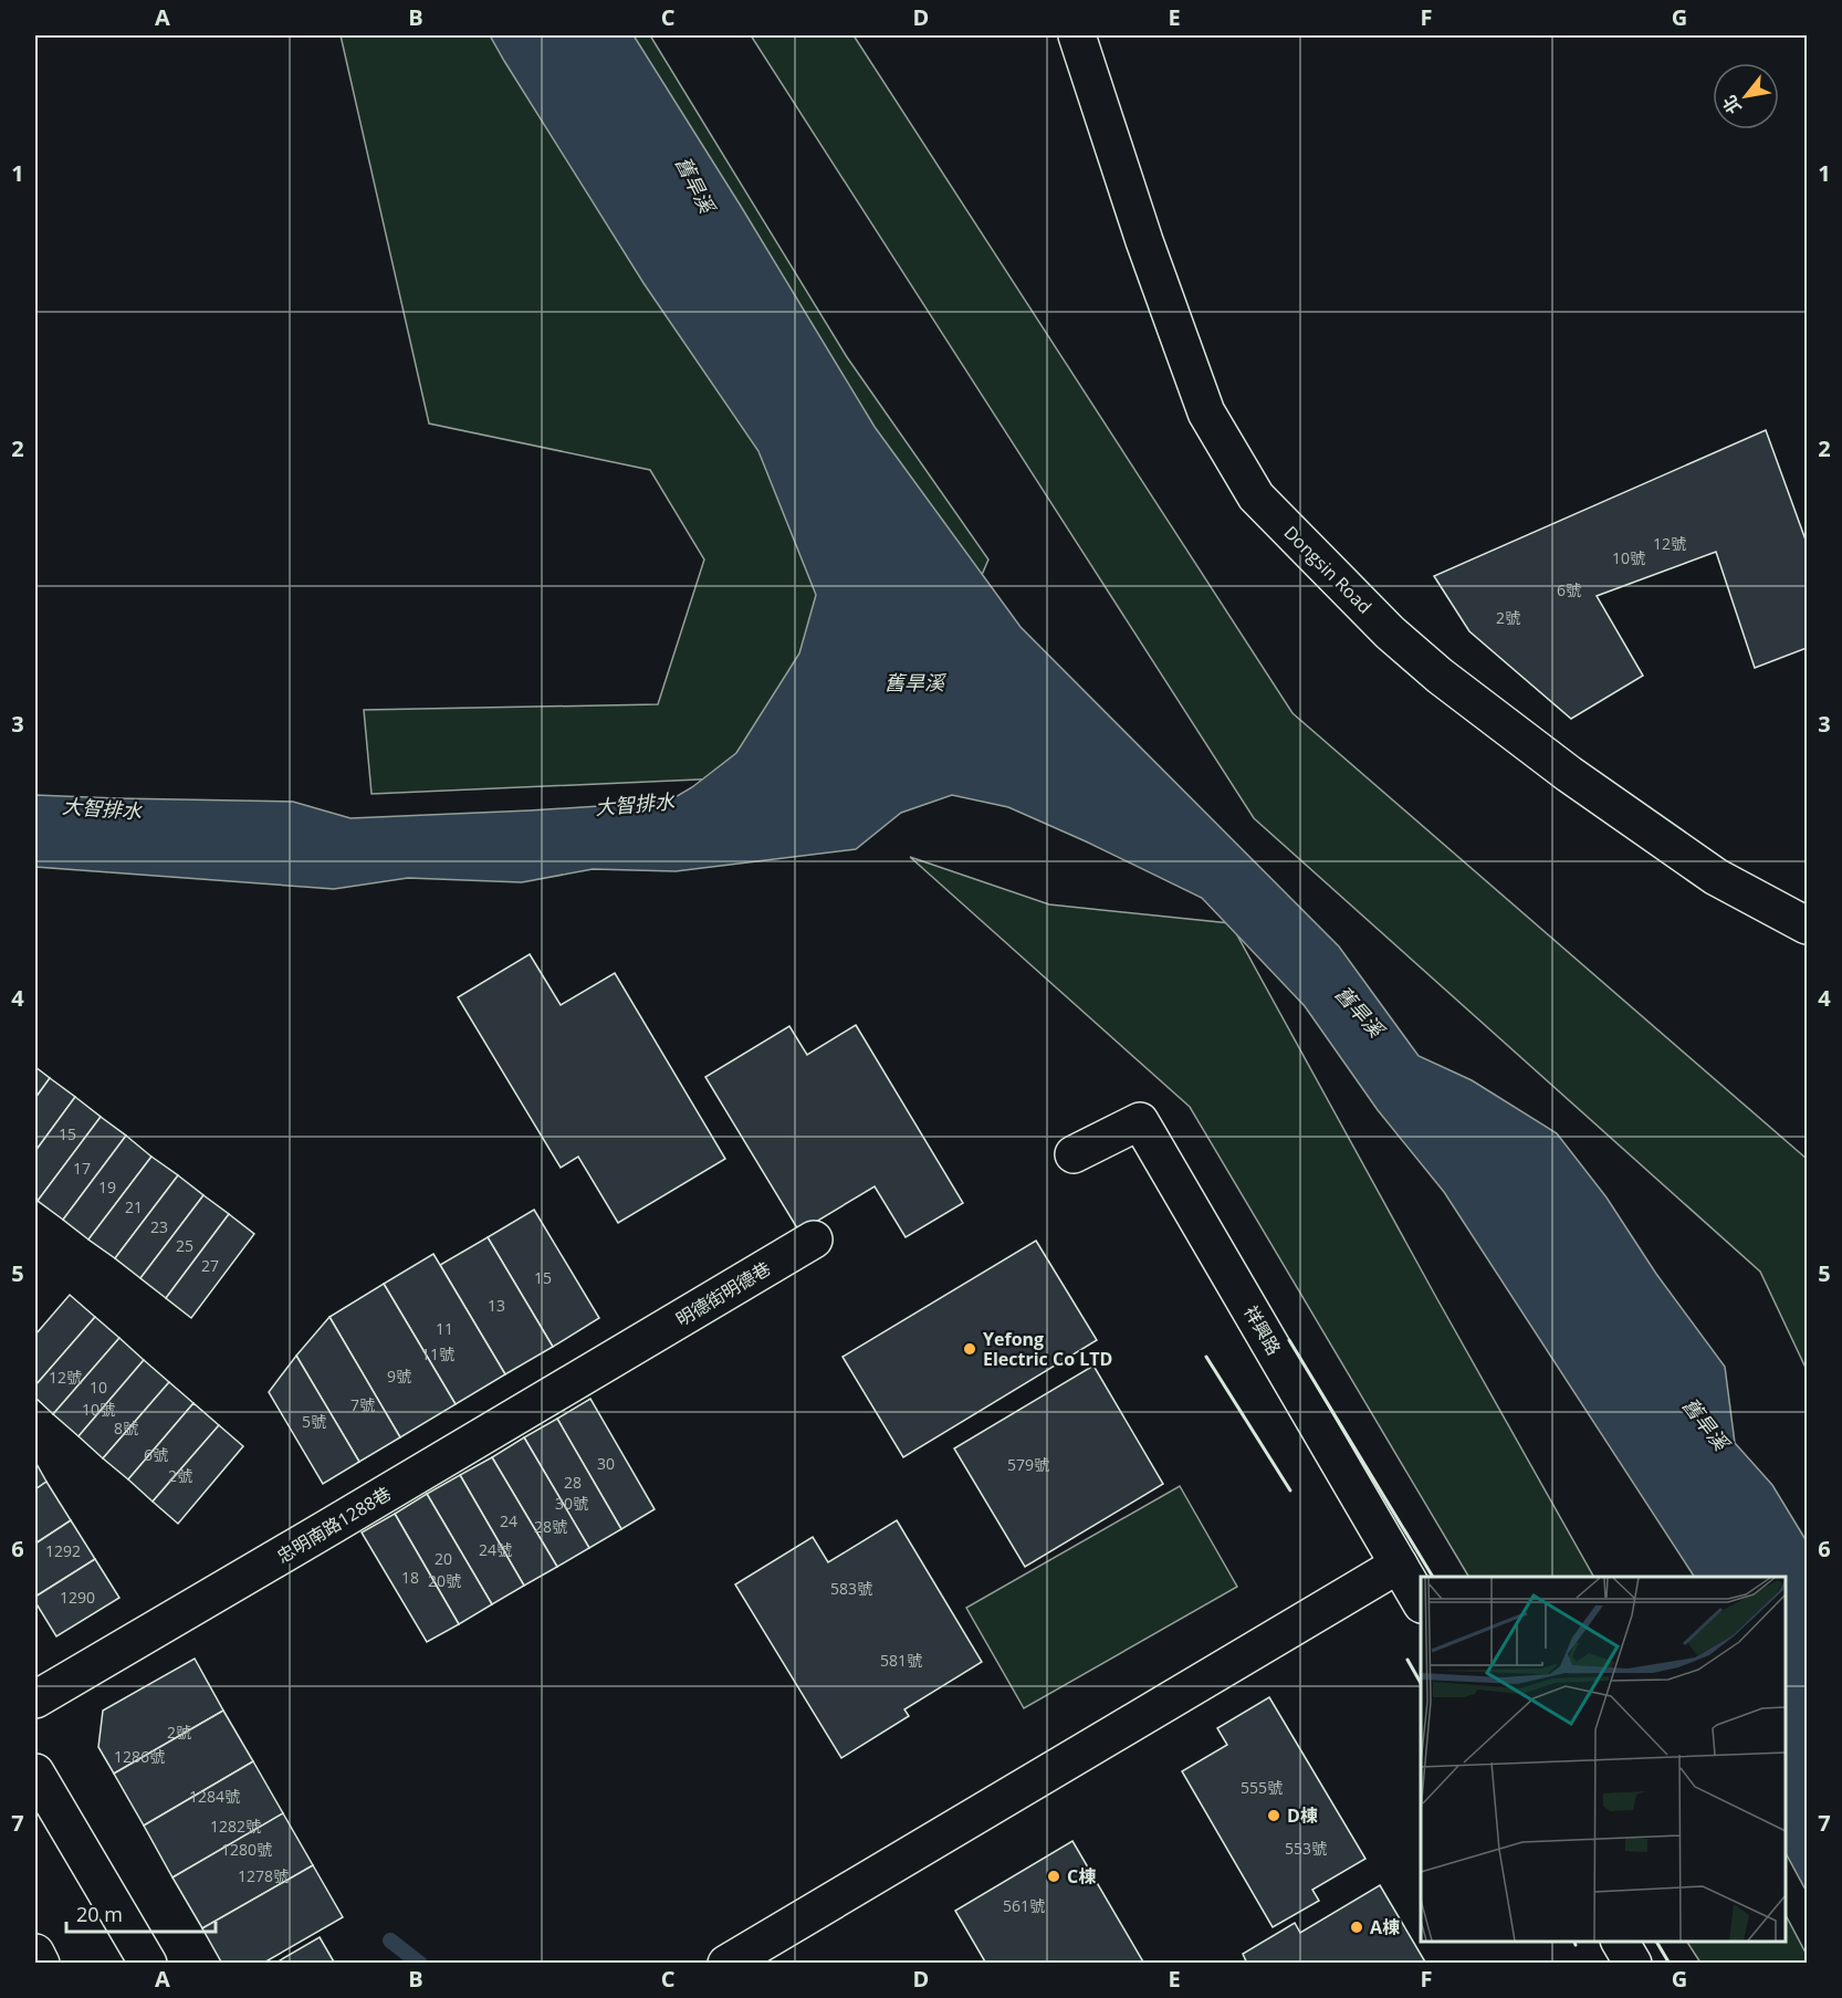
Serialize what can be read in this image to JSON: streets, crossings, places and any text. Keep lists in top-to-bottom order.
{
  "streets": {
    "street": [
      "Dongsin Road",
      "明德街明德巷",
      "祥興路",
      "忠明南路1288巷"
    ]
  },
  "crossings": [
    ["明德街明德巷", "忠明南路1288巷"]
  ],
  "water": ["舊旱溪", "大智排水"],
  "places": [
    "Yefong Electric Co LTD",
    "D棟",
    "C棟",
    "A棟"
  ],
  "house_numbers": [
    "12號",
    "10號",
    "6號",
    "2號",
    "15",
    "17",
    "19",
    "21",
    "23",
    "25",
    "27",
    "15",
    "13",
    "11",
    "11號",
    "9號",
    "12號",
    "10",
    "7號",
    "10號",
    "5號",
    "8號",
    "6號",
    "30",
    "579號",
    "2號",
    "28",
    "30號",
    "24",
    "28號",
    "24號",
    "1292",
    "20",
    "18",
    "20號",
    "583號",
    "1290",
    "581號",
    "2號",
    "1286號",
    "555號",
    "1284號",
    "1282號",
    "553號",
    "1280號",
    "1278號",
    "561號"
  ],
  "scale_bar": "20 m",
  "north": "bottom left",
  "grid": {
    "columns": [
      "A",
      "B",
      "C",
      "D",
      "E",
      "F",
      "G"
    ],
    "rows": [
      "1",
      "2",
      "3",
      "4",
      "5",
      "6",
      "7"
    ]
  }
}
